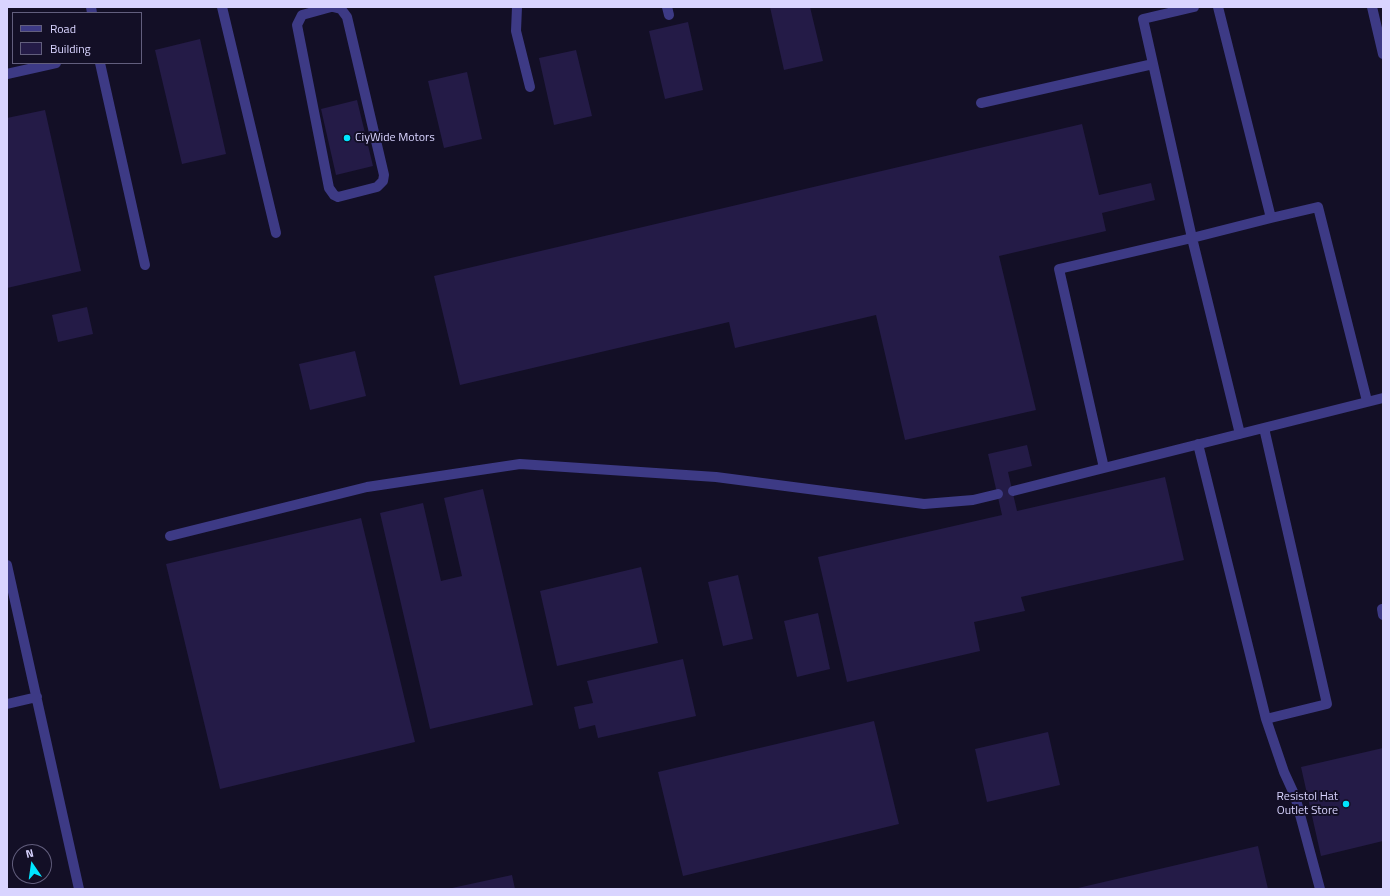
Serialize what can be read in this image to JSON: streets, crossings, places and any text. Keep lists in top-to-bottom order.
{
  "places": ["CiyWide Motors", "Resistol Hat Outlet Store"],
  "legend": ["Road", "Building"],
  "north": "top"
}
